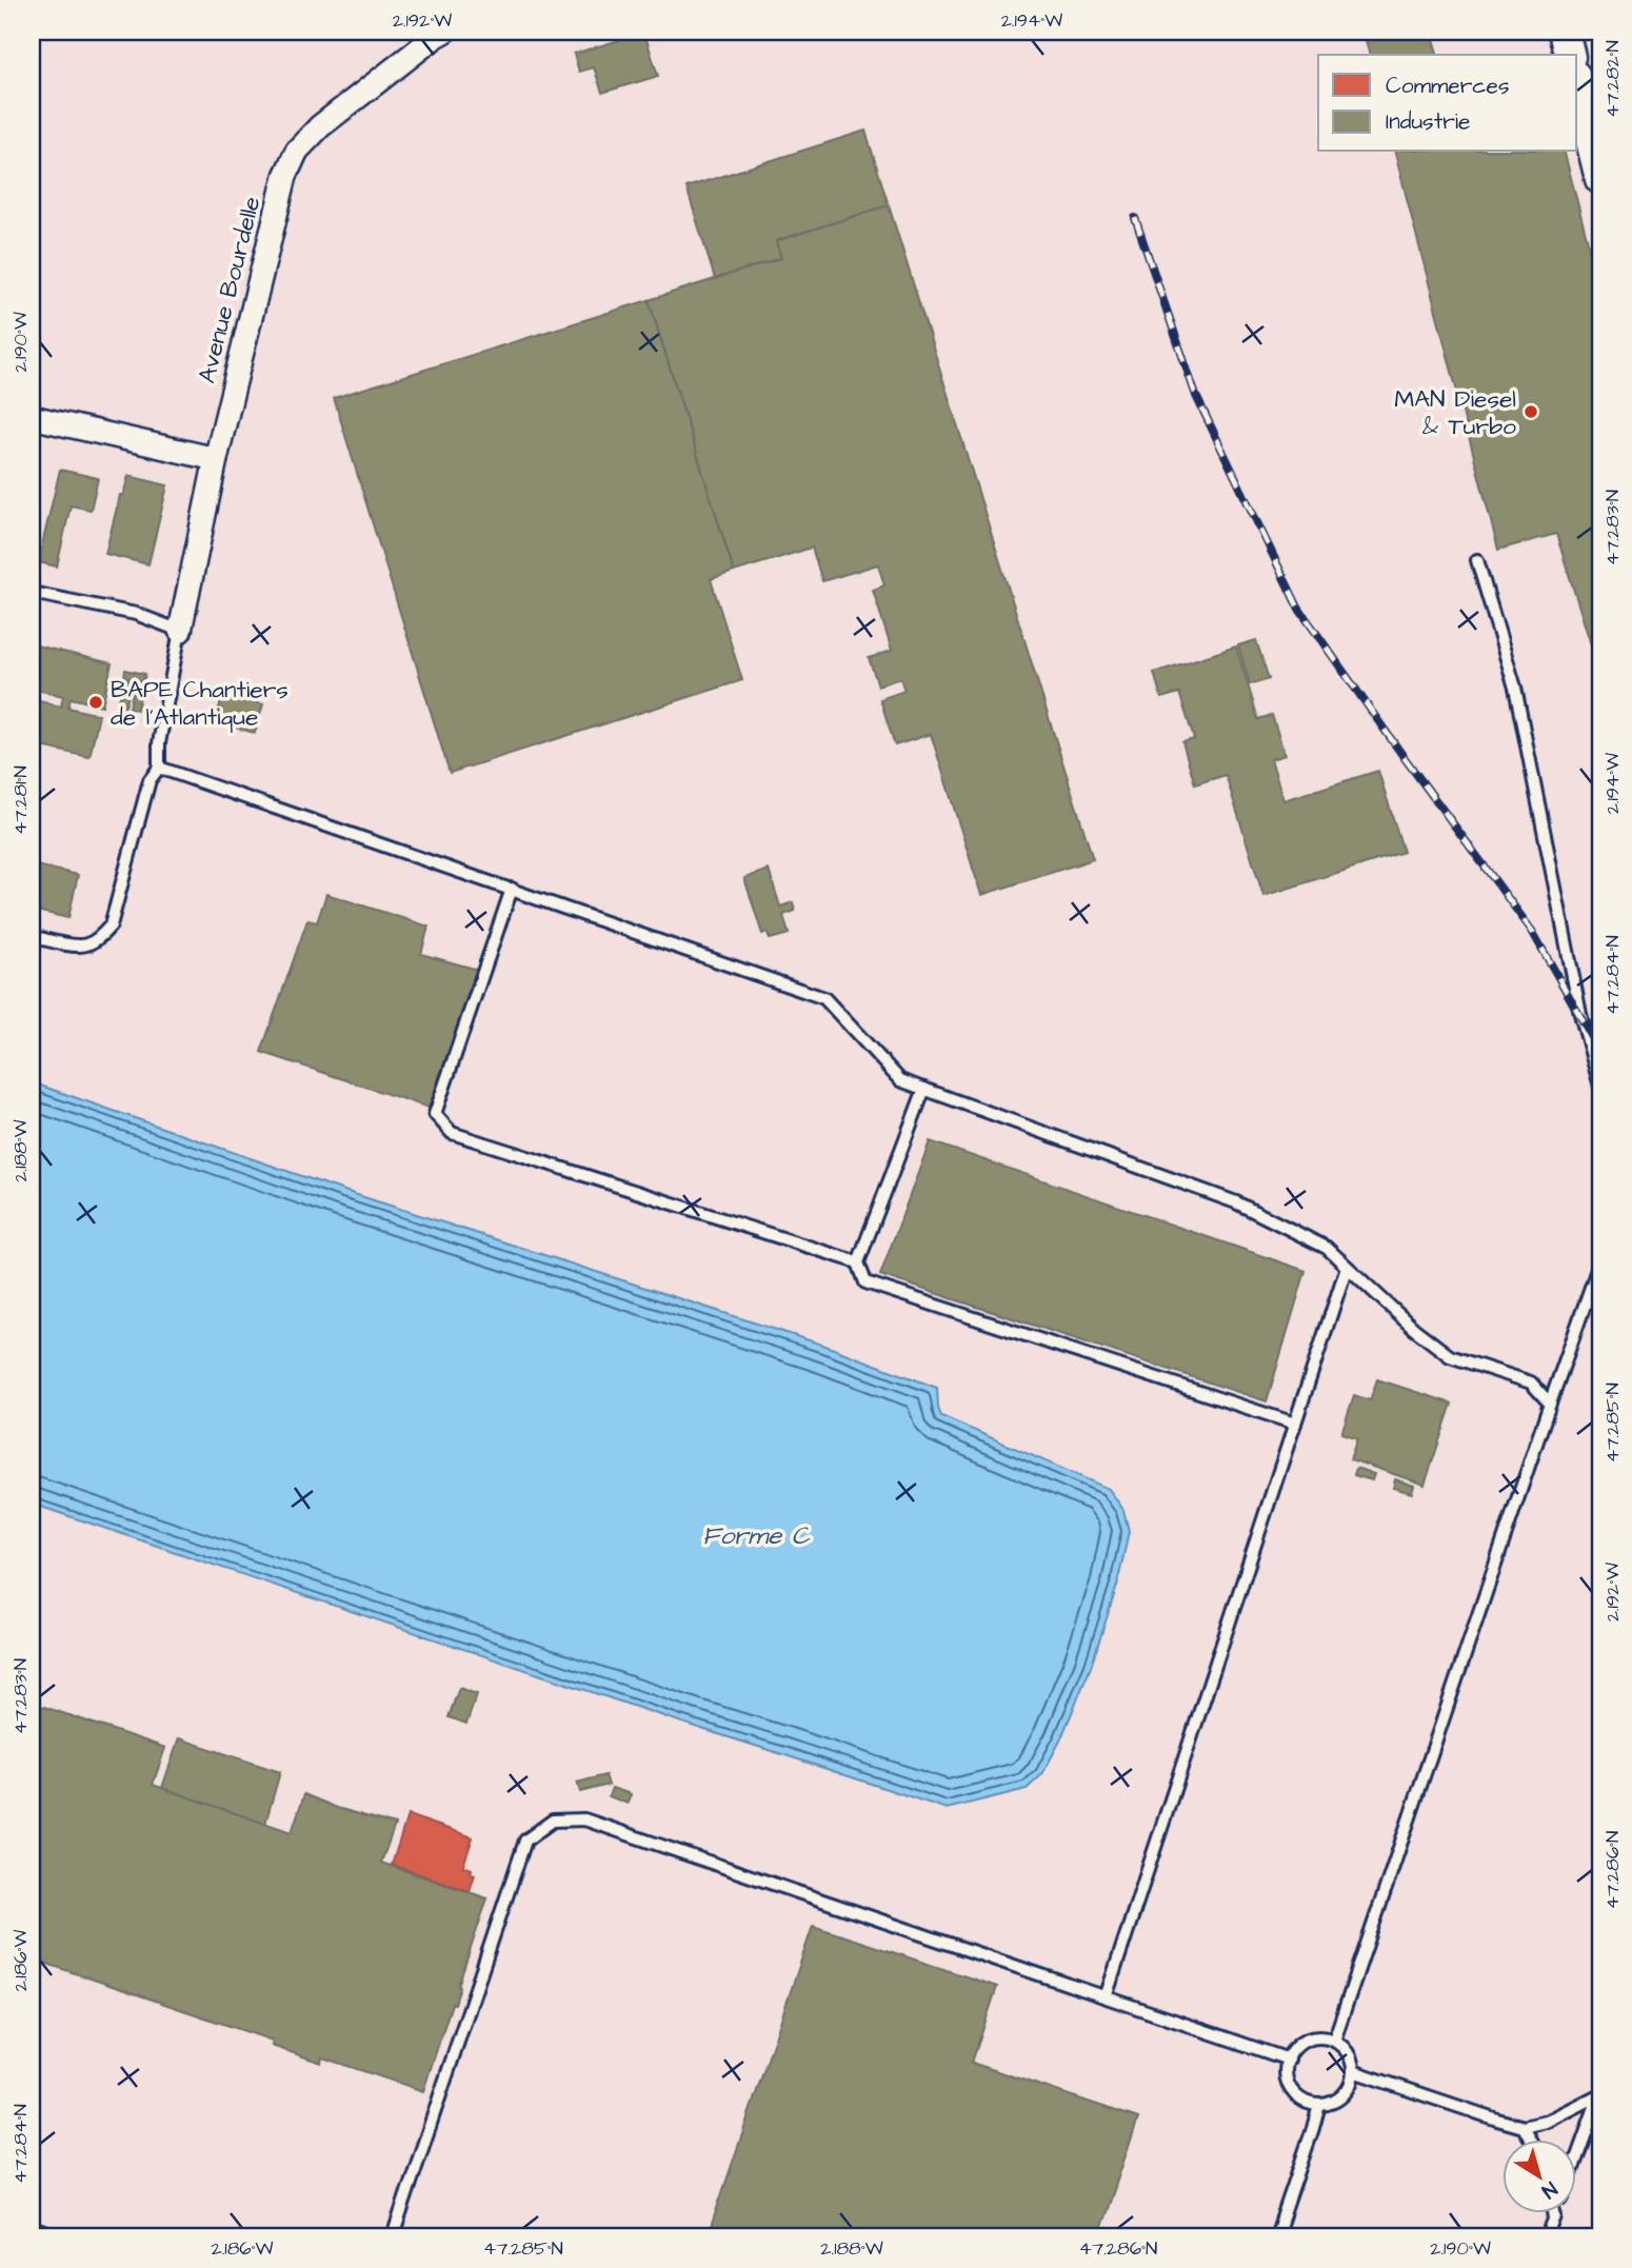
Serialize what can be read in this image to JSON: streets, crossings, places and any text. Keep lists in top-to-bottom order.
{
  "streets": {
    "street": ["Avenue Bourdelle"]
  },
  "water": ["Forme C"],
  "places": ["MAN Diesel & Turbo", "BAPE Chantiers de l'Atlantique"],
  "legend": ["Commerces", "Industrie"],
  "north": "bottom right",
  "coordinates": [
    "2.192°W",
    "2.194°W",
    "47.282°N",
    "2.190°W",
    "47.283°N",
    "47.281°N",
    "47.284°N",
    "2.188°W",
    "47.285°N",
    "47.286°N",
    "2.186°W"
  ]
}
